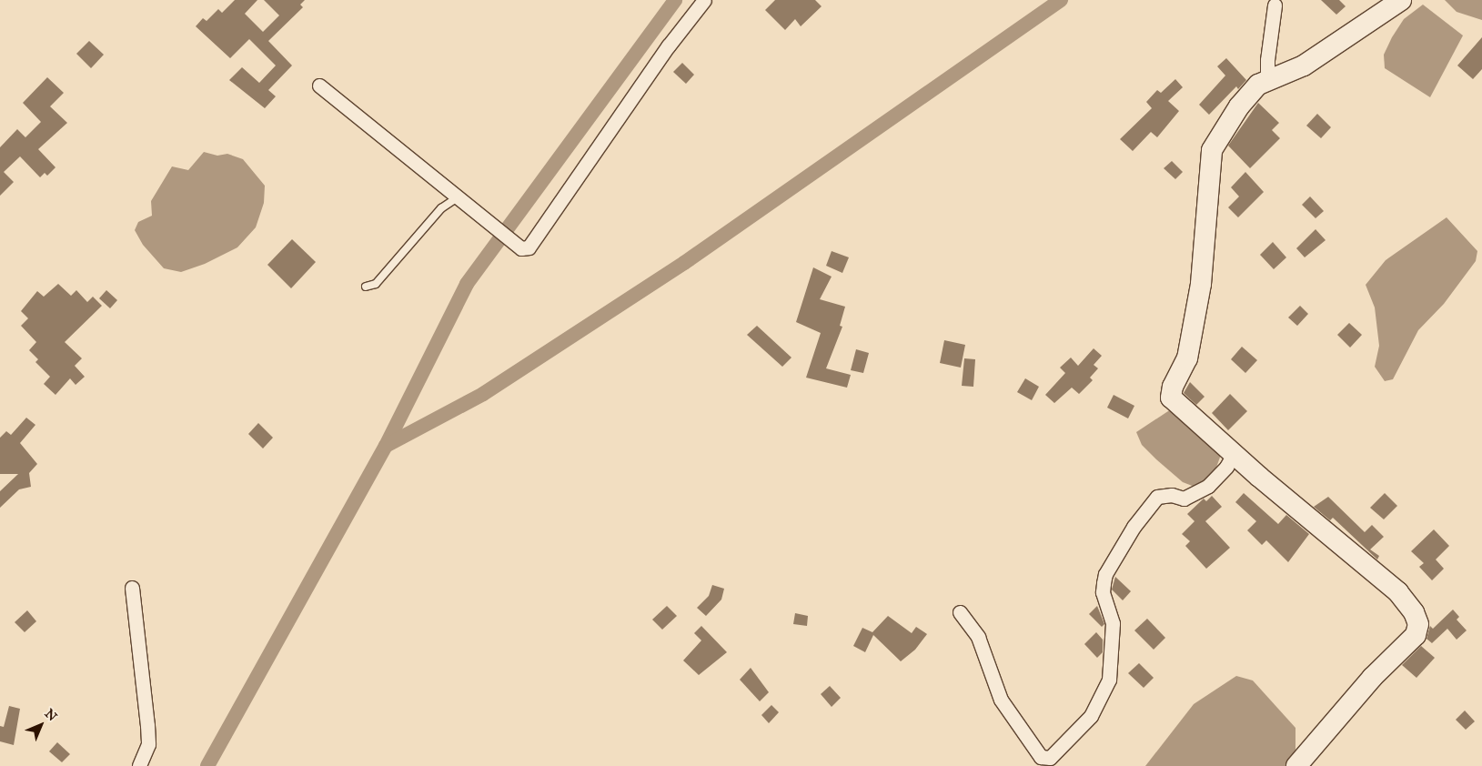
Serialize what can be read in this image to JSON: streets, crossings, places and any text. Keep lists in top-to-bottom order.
{
  "north": "top right"
}
